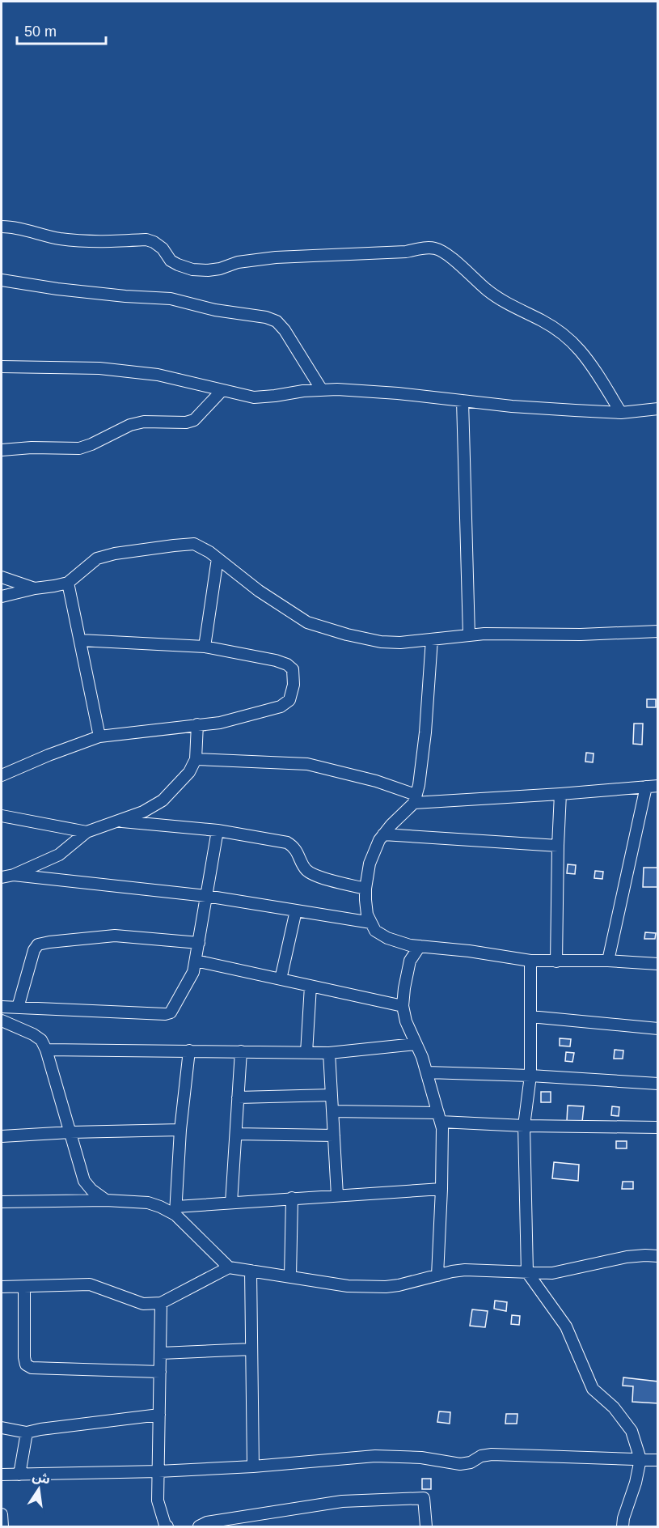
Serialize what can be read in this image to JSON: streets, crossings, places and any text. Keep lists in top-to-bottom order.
{
  "scale_bar": "50 m",
  "north": "top"
}
